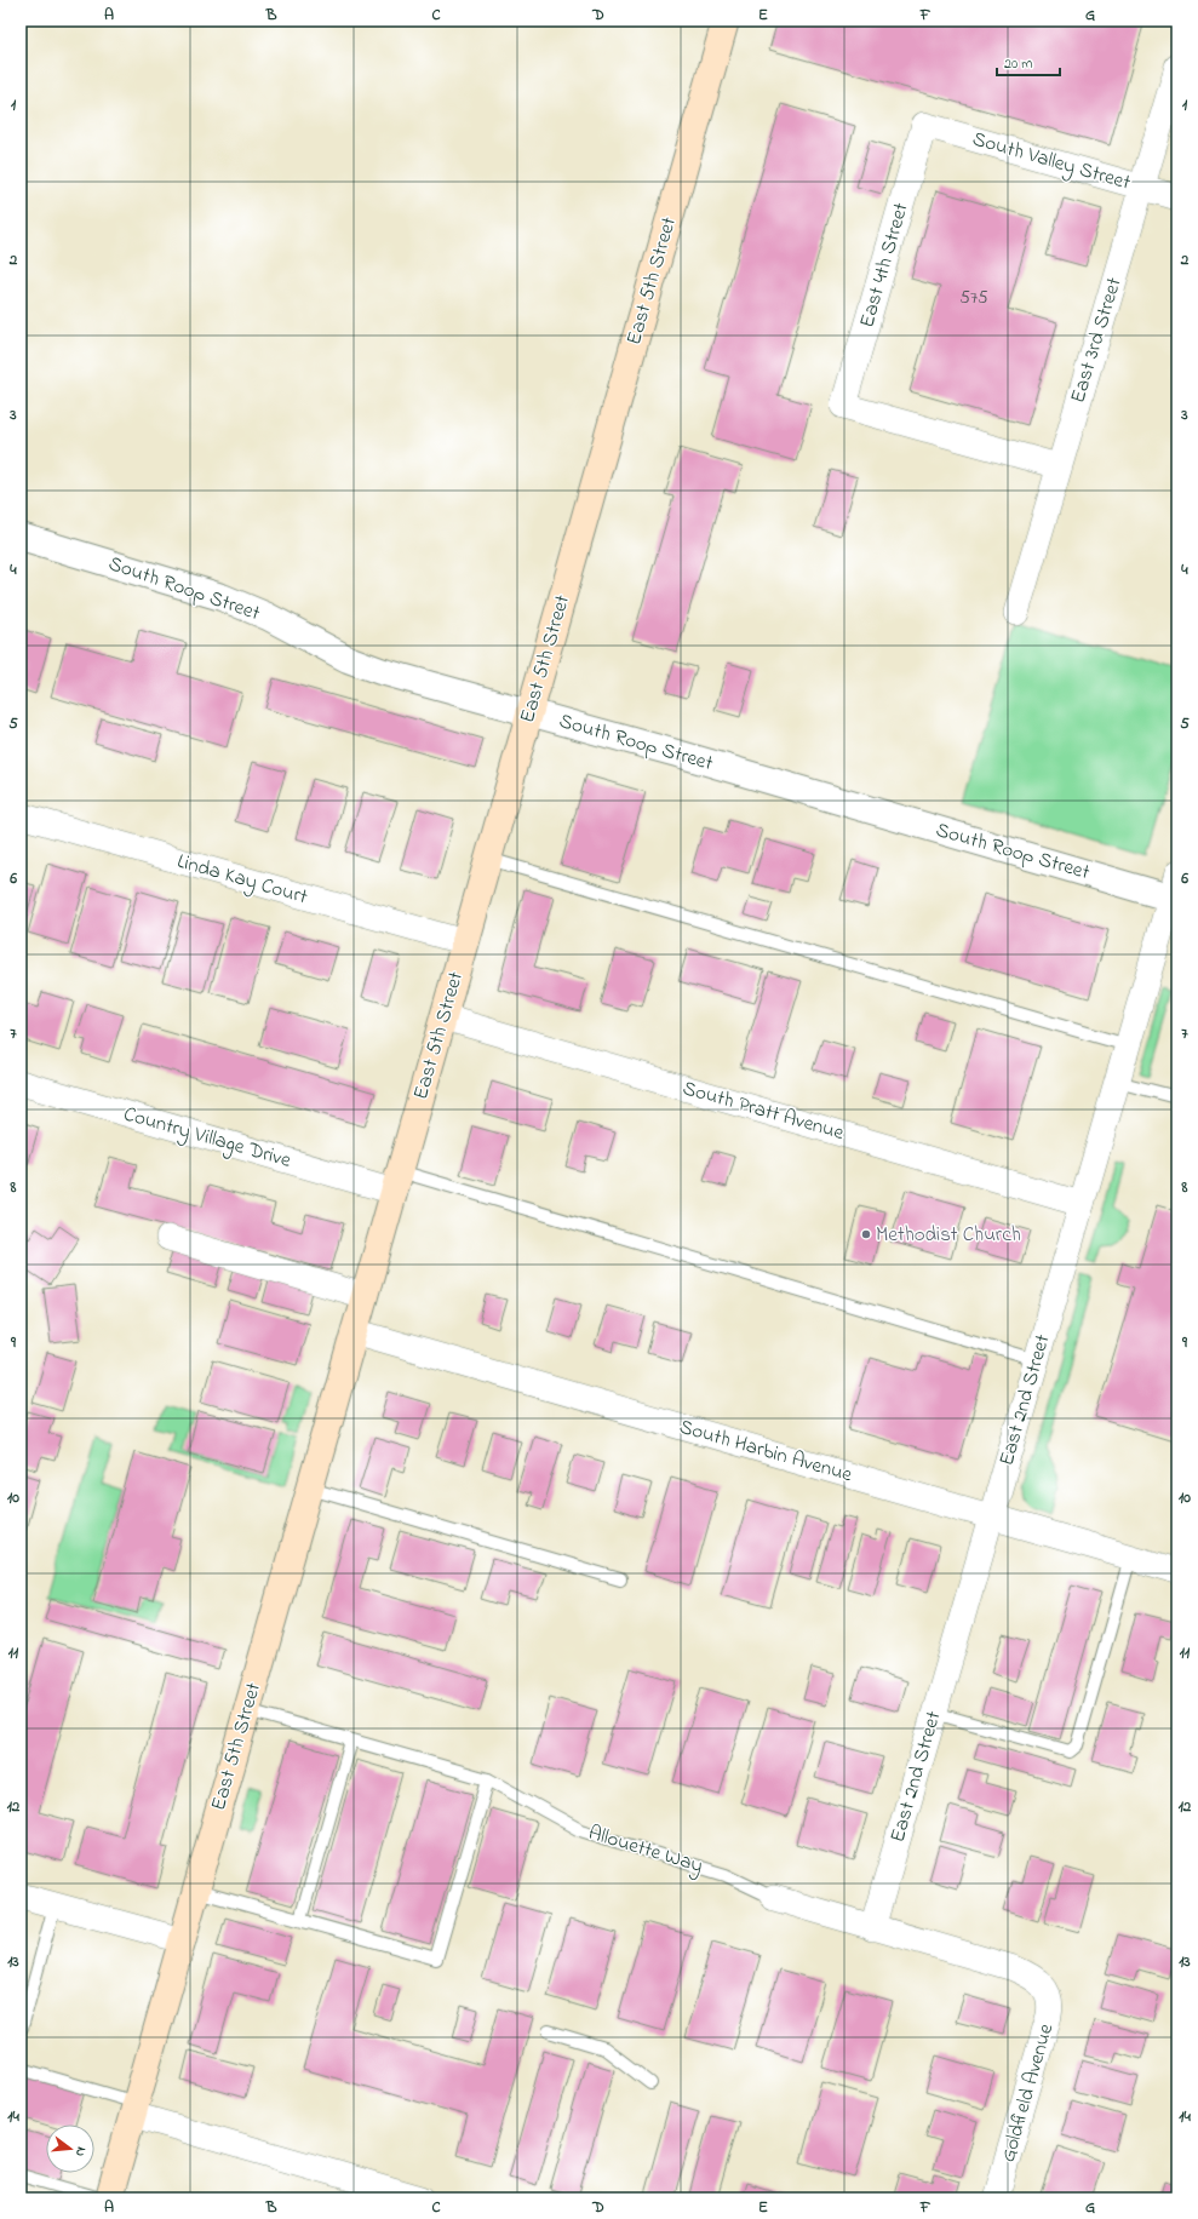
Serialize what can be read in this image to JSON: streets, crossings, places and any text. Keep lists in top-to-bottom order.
{
  "streets": {
    "main road": ["East 5th Street"],
    "street": [
      "South Valley Street",
      "East 4th Street",
      "East 3rd Street",
      "South Roop Street",
      "Linda Kay Court",
      "South Pratt Avenue",
      "Country Village Drive",
      "East 2nd Street",
      "South Harbin Avenue",
      "Allouette Way",
      "Goldfield Avenue"
    ]
  },
  "crossings": [
    ["South Valley Street", "East 4th Street"],
    ["South Valley Street", "East 3rd Street"],
    ["East 4th Street", "East 3rd Street"],
    ["East 5th Street", "South Roop Street"],
    ["East 5th Street", "Linda Kay Court"],
    ["East 5th Street", "South Pratt Avenue"],
    ["East 5th Street", "Country Village Drive"],
    ["East 5th Street", "South Harbin Avenue"],
    ["East 5th Street", "Allouette Way"],
    ["South Roop Street", "East 2nd Street"],
    ["South Pratt Avenue", "East 2nd Street"],
    ["East 2nd Street", "South Harbin Avenue"],
    ["East 2nd Street", "Allouette Way"],
    ["Allouette Way", "Goldfield Avenue"]
  ],
  "places": ["Methodist Church"],
  "house_numbers": ["575"],
  "scale_bar": "20 m",
  "north": "right",
  "grid": {
    "columns": [
      "A",
      "B",
      "C",
      "D",
      "E",
      "F",
      "G"
    ],
    "rows": [
      "1",
      "2",
      "3",
      "4",
      "5",
      "6",
      "7",
      "8",
      "9",
      "10",
      "11",
      "12",
      "13",
      "14"
    ]
  }
}
